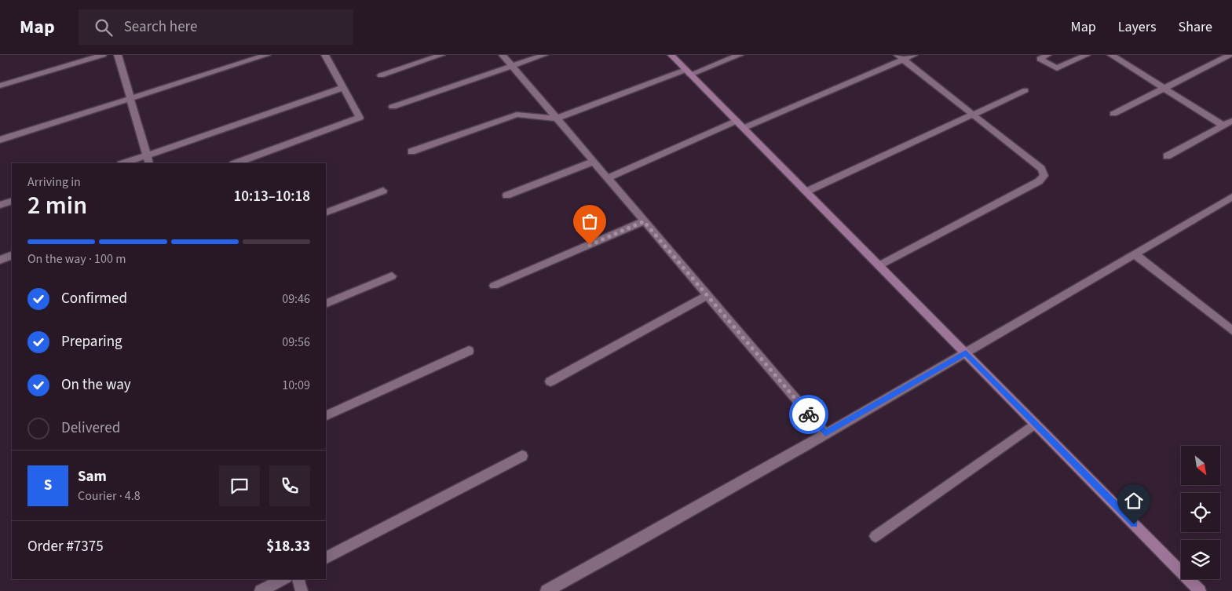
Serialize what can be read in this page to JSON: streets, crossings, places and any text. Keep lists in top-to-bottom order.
{
  "north": "bottom right",
  "page": {
    "header": "Map",
    "search": "Search here",
    "nav": ["Map", "Layers", "Share"],
    "heading": ["2 min", "Arriving in", "10:13–10:18"],
    "panel": [
      "Sam",
      "Courier · 4.8",
      "Order #7375",
      "$18.33"
    ],
    "bar": "On the way · 100 m",
    "list": [
      ["Confirmed", "09:46"],
      ["Preparing", "09:56"],
      ["On the way", "10:09"],
      "Delivered"
    ],
    "round": "S"
  }
}
